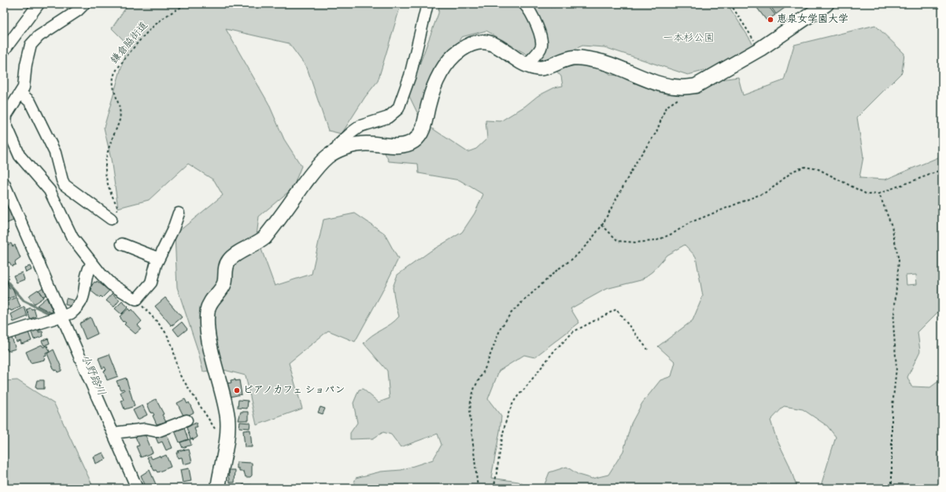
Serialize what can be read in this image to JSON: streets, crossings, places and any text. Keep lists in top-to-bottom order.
{
  "streets": {
    "path": ["鎌倉脇街道"]
  },
  "water": ["小野路川"],
  "parks": ["一本杉公園"],
  "places": ["恵泉女学園大学", "ピアノカフェ ショパン"]
}
